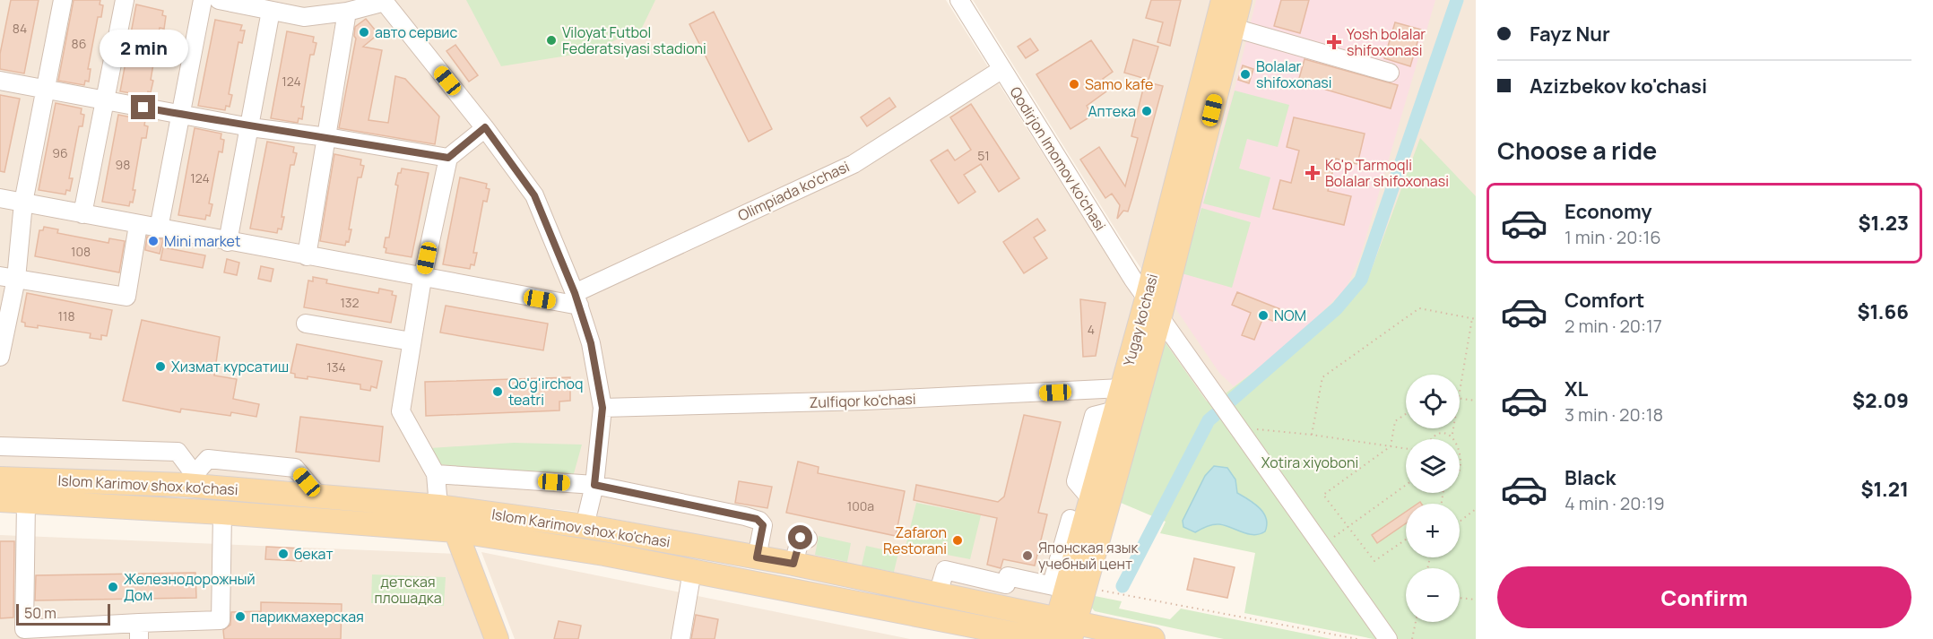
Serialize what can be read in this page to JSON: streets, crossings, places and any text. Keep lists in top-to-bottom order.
{
  "streets": {
    "main road": ["Yugay ko'chasi", "Islom Karimov shox ko'chasi"],
    "street": ["Qodirjon Imomov ko'chasi", "Olimpiada ko'chasi", "Zulfiqor ko'chasi"]
  },
  "crossings": [
    ["Qodirjon Imomov ko'chasi", "Olimpiada ko'chasi"],
    ["Qodirjon Imomov ko'chasi", "Yugay ko'chasi"],
    ["Yugay ko'chasi", "Zulfiqor ko'chasi"],
    ["Yugay ko'chasi", "Islom Karimov shox ko'chasi"]
  ],
  "parks": ["Xotira xiyoboni", "детская плошадка"],
  "places": {
    "other": [
      "авто сервис",
      "Viloyat Futbol Federatsiyasi stadioni",
      "Bolalar shifoxonasi",
      "Samo kafe",
      "Аптека",
      "Mini market",
      "NOM",
      "Хизмат курсатиш",
      "Qo'g'irchoq teatri",
      "Zafaron Restorani",
      "бекат",
      "Японская язык учебный цент",
      "Железнодорожный Дом",
      "парикмахерская"
    ],
    "health": ["Yosh bolalar shifoxonasi", "Ko'p Tarmoqli Bolalar shifoxonasi"]
  },
  "house_numbers": [
    "84",
    "86",
    "124",
    "96",
    "51",
    "98",
    "124",
    "108",
    "132",
    "118",
    "4",
    "134",
    "100a"
  ],
  "scale_bar": "50 m",
  "page": {
    "banner": ["Fayz Nur", "Azizbekov ko'chasi"],
    "bubble": "2 min",
    "heading": "Choose a ride",
    "list": [
      {
        "name": "Economy",
        "note": "1 min · 20:16",
        "value": "$1.23"
      },
      {
        "name": "Comfort",
        "note": "2 min · 20:17",
        "value": "$1.66"
      },
      {
        "name": "XL",
        "note": "3 min · 20:18",
        "value": "$2.09"
      },
      {
        "name": "Black",
        "note": "4 min · 20:19",
        "value": "$1.21"
      }
    ],
    "map_buttons": ["+", "−"],
    "buttons": "Confirm",
    "scale": "50 m"
  }
}
